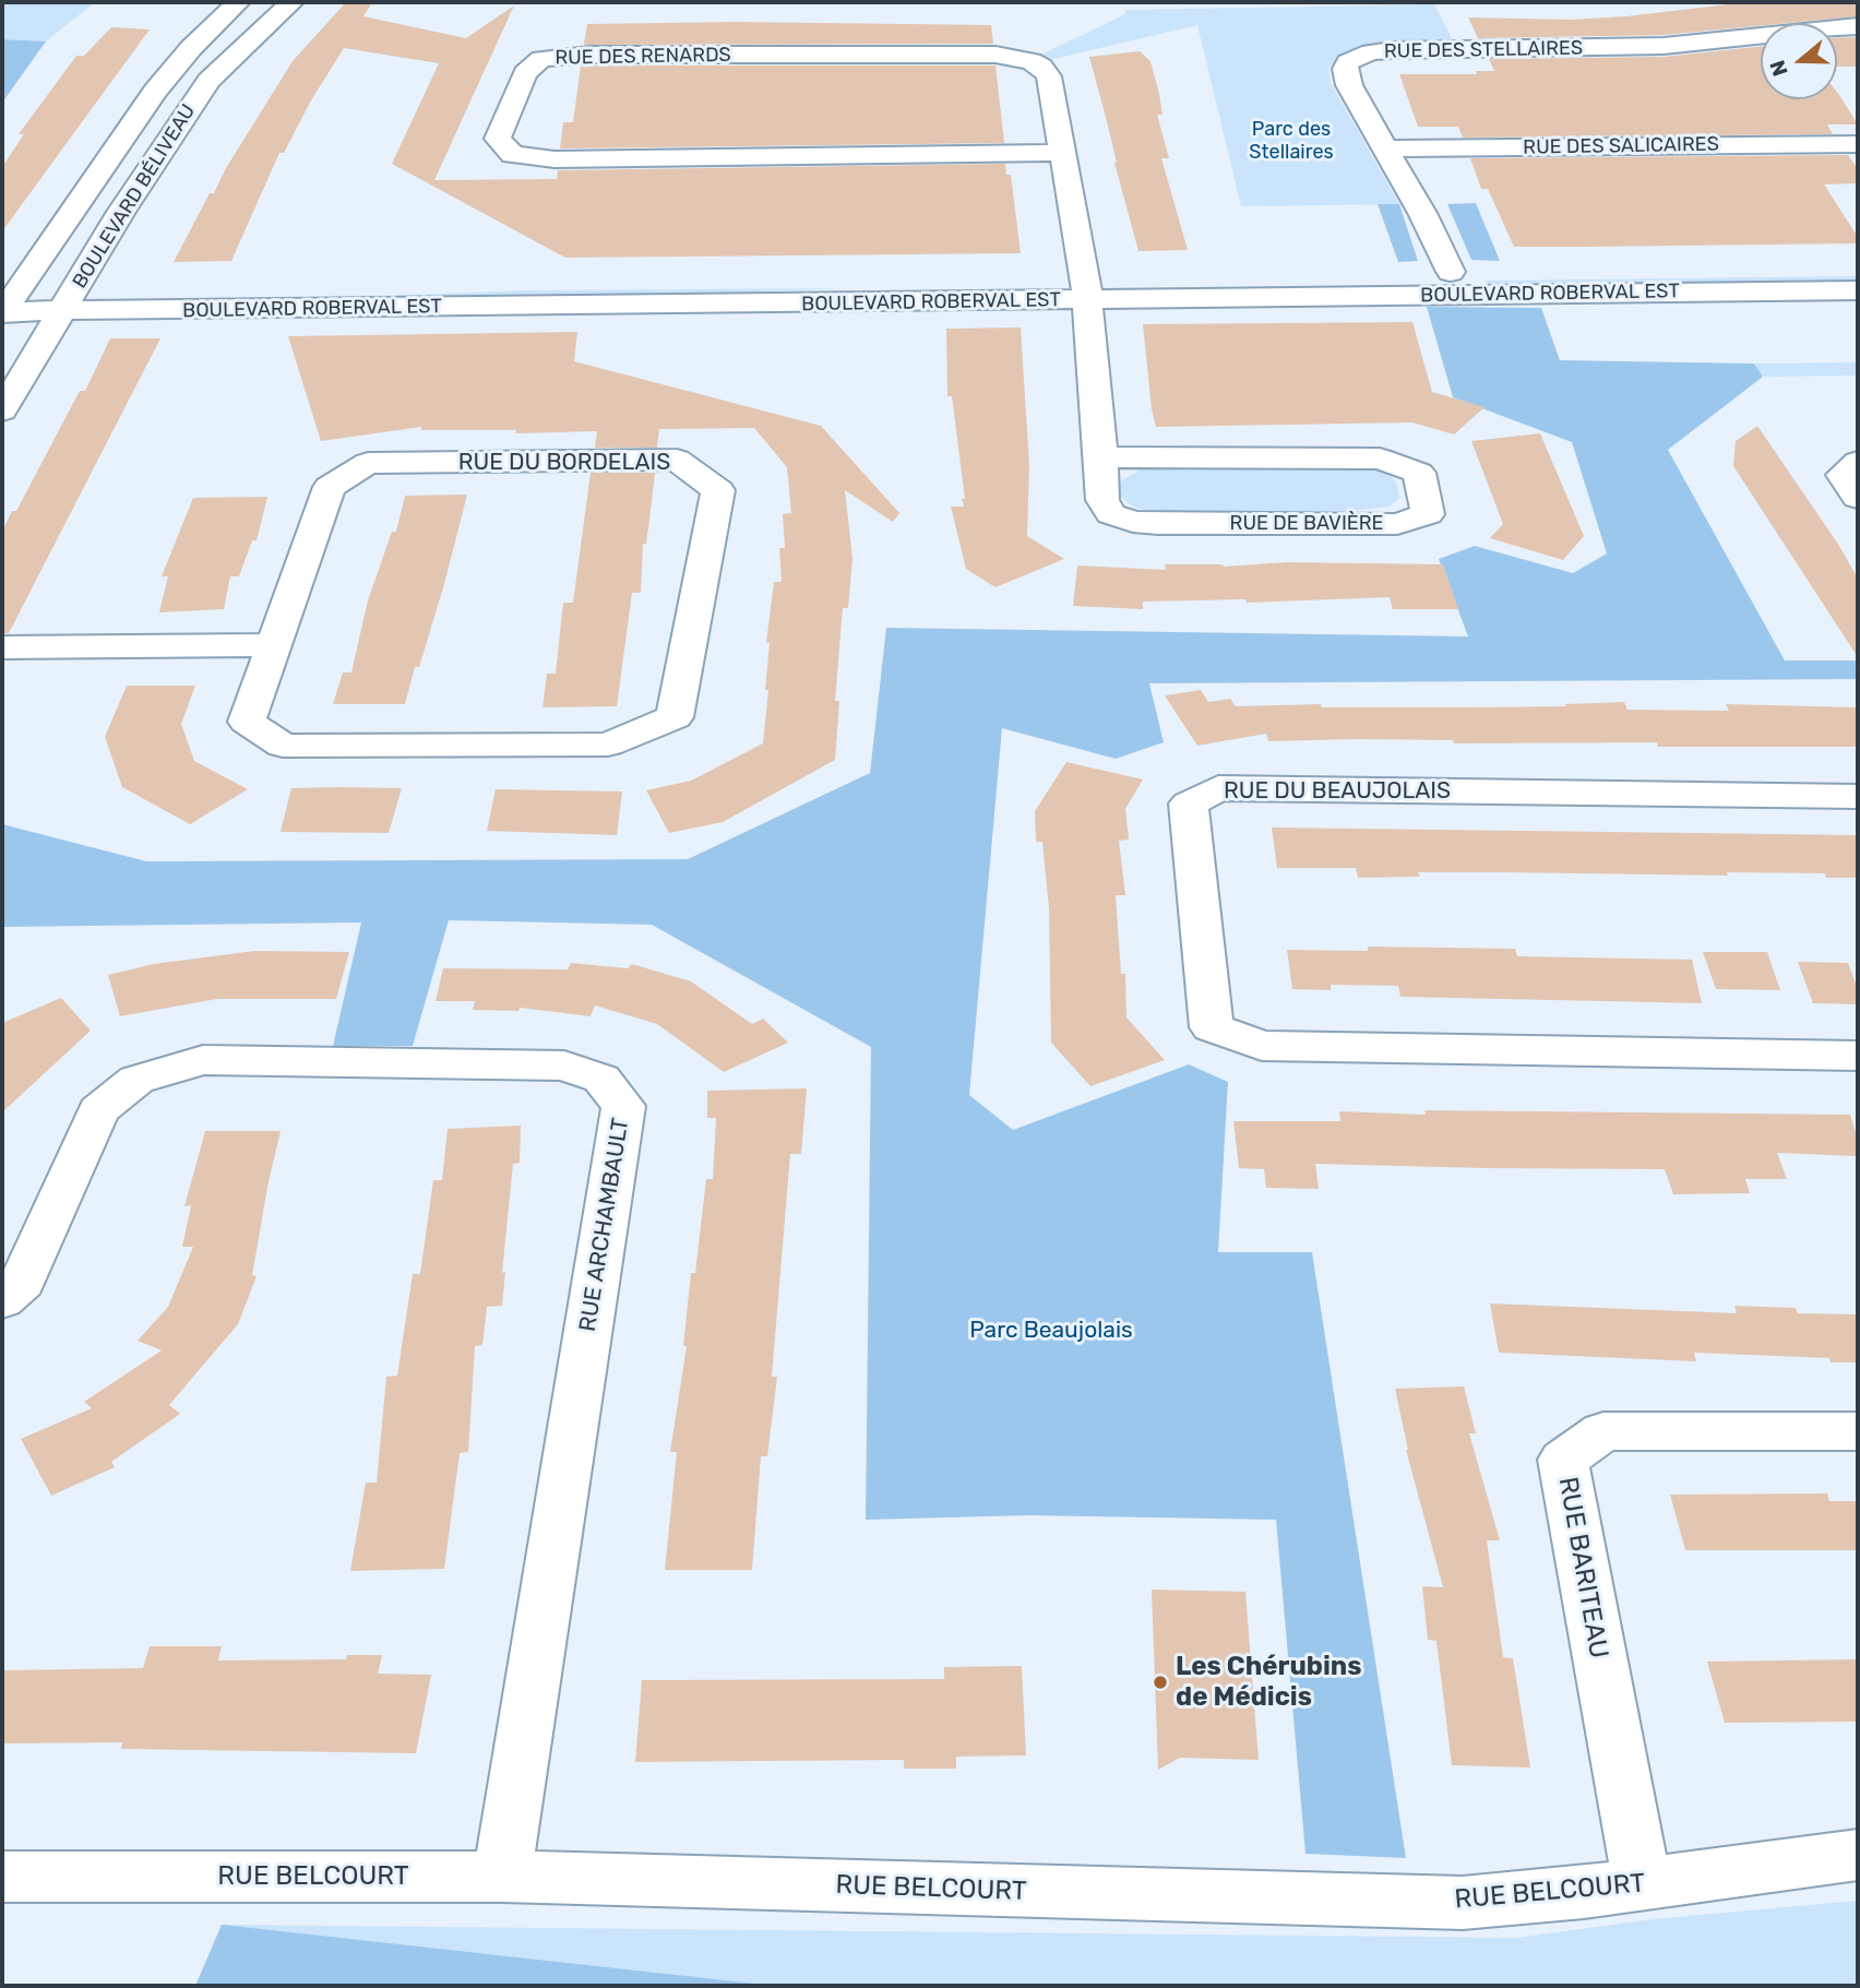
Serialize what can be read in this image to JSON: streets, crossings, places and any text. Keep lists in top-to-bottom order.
{
  "streets": {
    "street": [
      "RUE DES STELLAIRES",
      "RUE DES RENARDS",
      "RUE DES SALICAIRES",
      "BOULEVARD BÉLIVEAU",
      "BOULEVARD ROBERVAL EST",
      "RUE DU BORDELAIS",
      "RUE DE BAVIÈRE",
      "RUE DU BEAUJOLAIS",
      "RUE ARCHAMBAULT",
      "RUE BARITEAU",
      "RUE BELCOURT"
    ]
  },
  "crossings": [
    ["RUE DES STELLAIRES", "RUE DES SALICAIRES"],
    ["RUE DES STELLAIRES", "BOULEVARD ROBERVAL EST"],
    ["RUE DES RENARDS", "BOULEVARD ROBERVAL EST"],
    ["RUE DES RENARDS", "RUE DE BAVIÈRE"],
    ["BOULEVARD BÉLIVEAU", "BOULEVARD ROBERVAL EST"],
    ["BOULEVARD ROBERVAL EST", "RUE DE BAVIÈRE"],
    ["RUE ARCHAMBAULT", "RUE BELCOURT"],
    ["RUE BARITEAU", "RUE BELCOURT"]
  ],
  "parks": ["Parc des Stellaires", "Parc Beaujolais"],
  "places": ["Les Chérubins de Médicis"],
  "north": "left"
}
